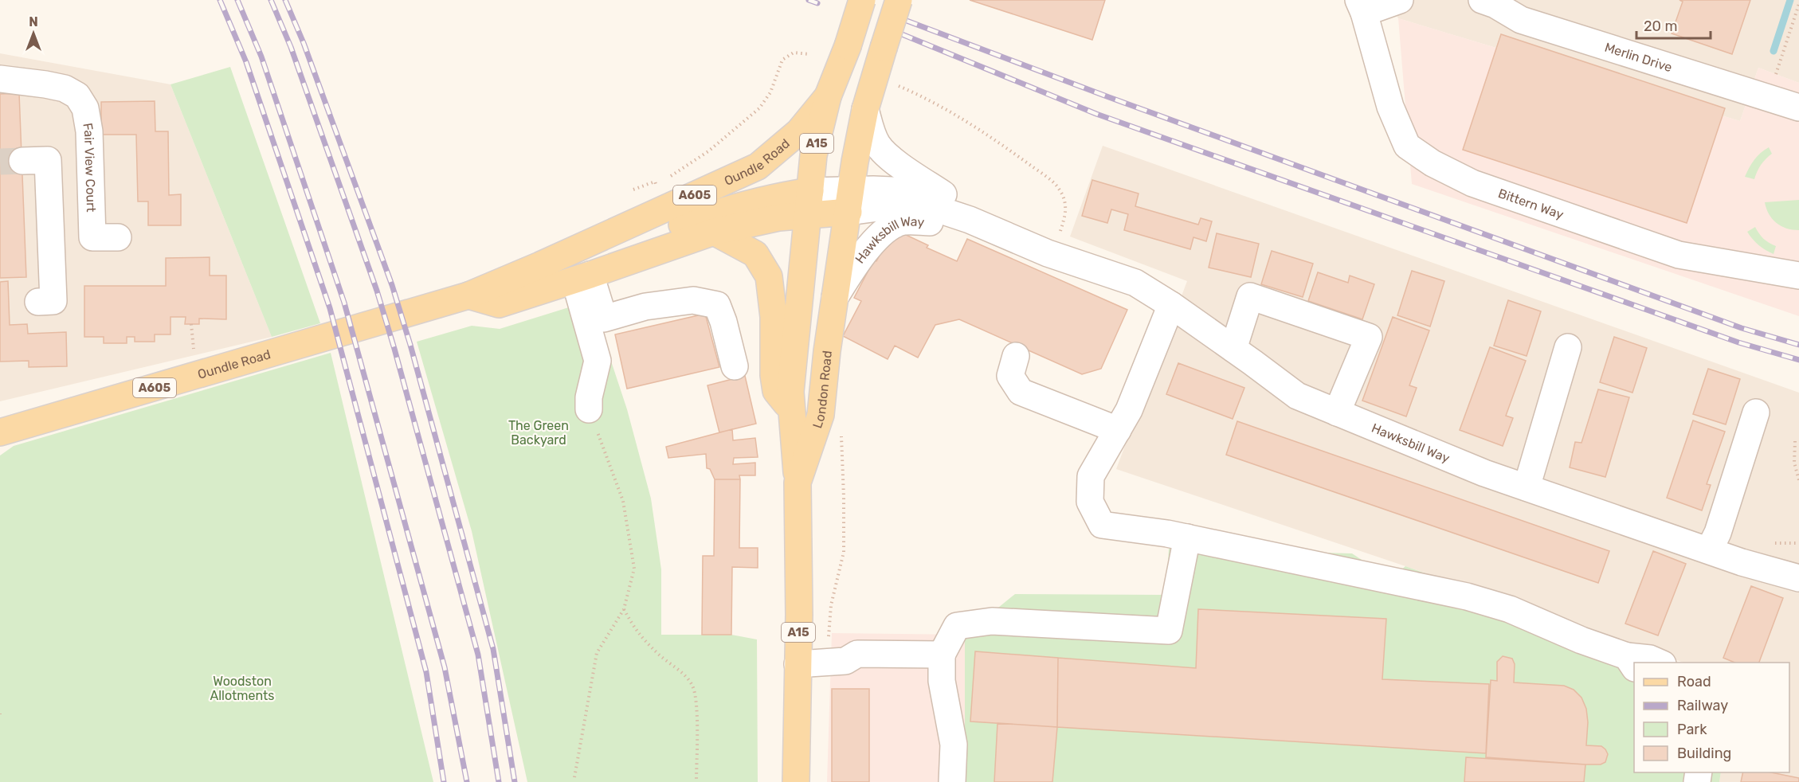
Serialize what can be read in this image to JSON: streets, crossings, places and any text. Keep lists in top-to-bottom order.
{
  "streets": {
    "main road": [
      "A15",
      "Oundle Road",
      "A605",
      "London Road"
    ],
    "street": [
      "Merlin Drive",
      "Fair View Court",
      "Bittern Way",
      "Hawksbill Way"
    ]
  },
  "crossings": [
    ["A15", "Oundle Road"],
    ["A15", "Hawksbill Way"],
    ["Oundle Road", "Hawksbill Way"],
    ["Hawksbill Way", "London Road"]
  ],
  "parks": ["The Green Backyard", "Woodston Allotments"],
  "legend": [
    "Road",
    "Railway",
    "Park",
    "Building"
  ],
  "scale_bar": "20 m",
  "north": "top"
}
